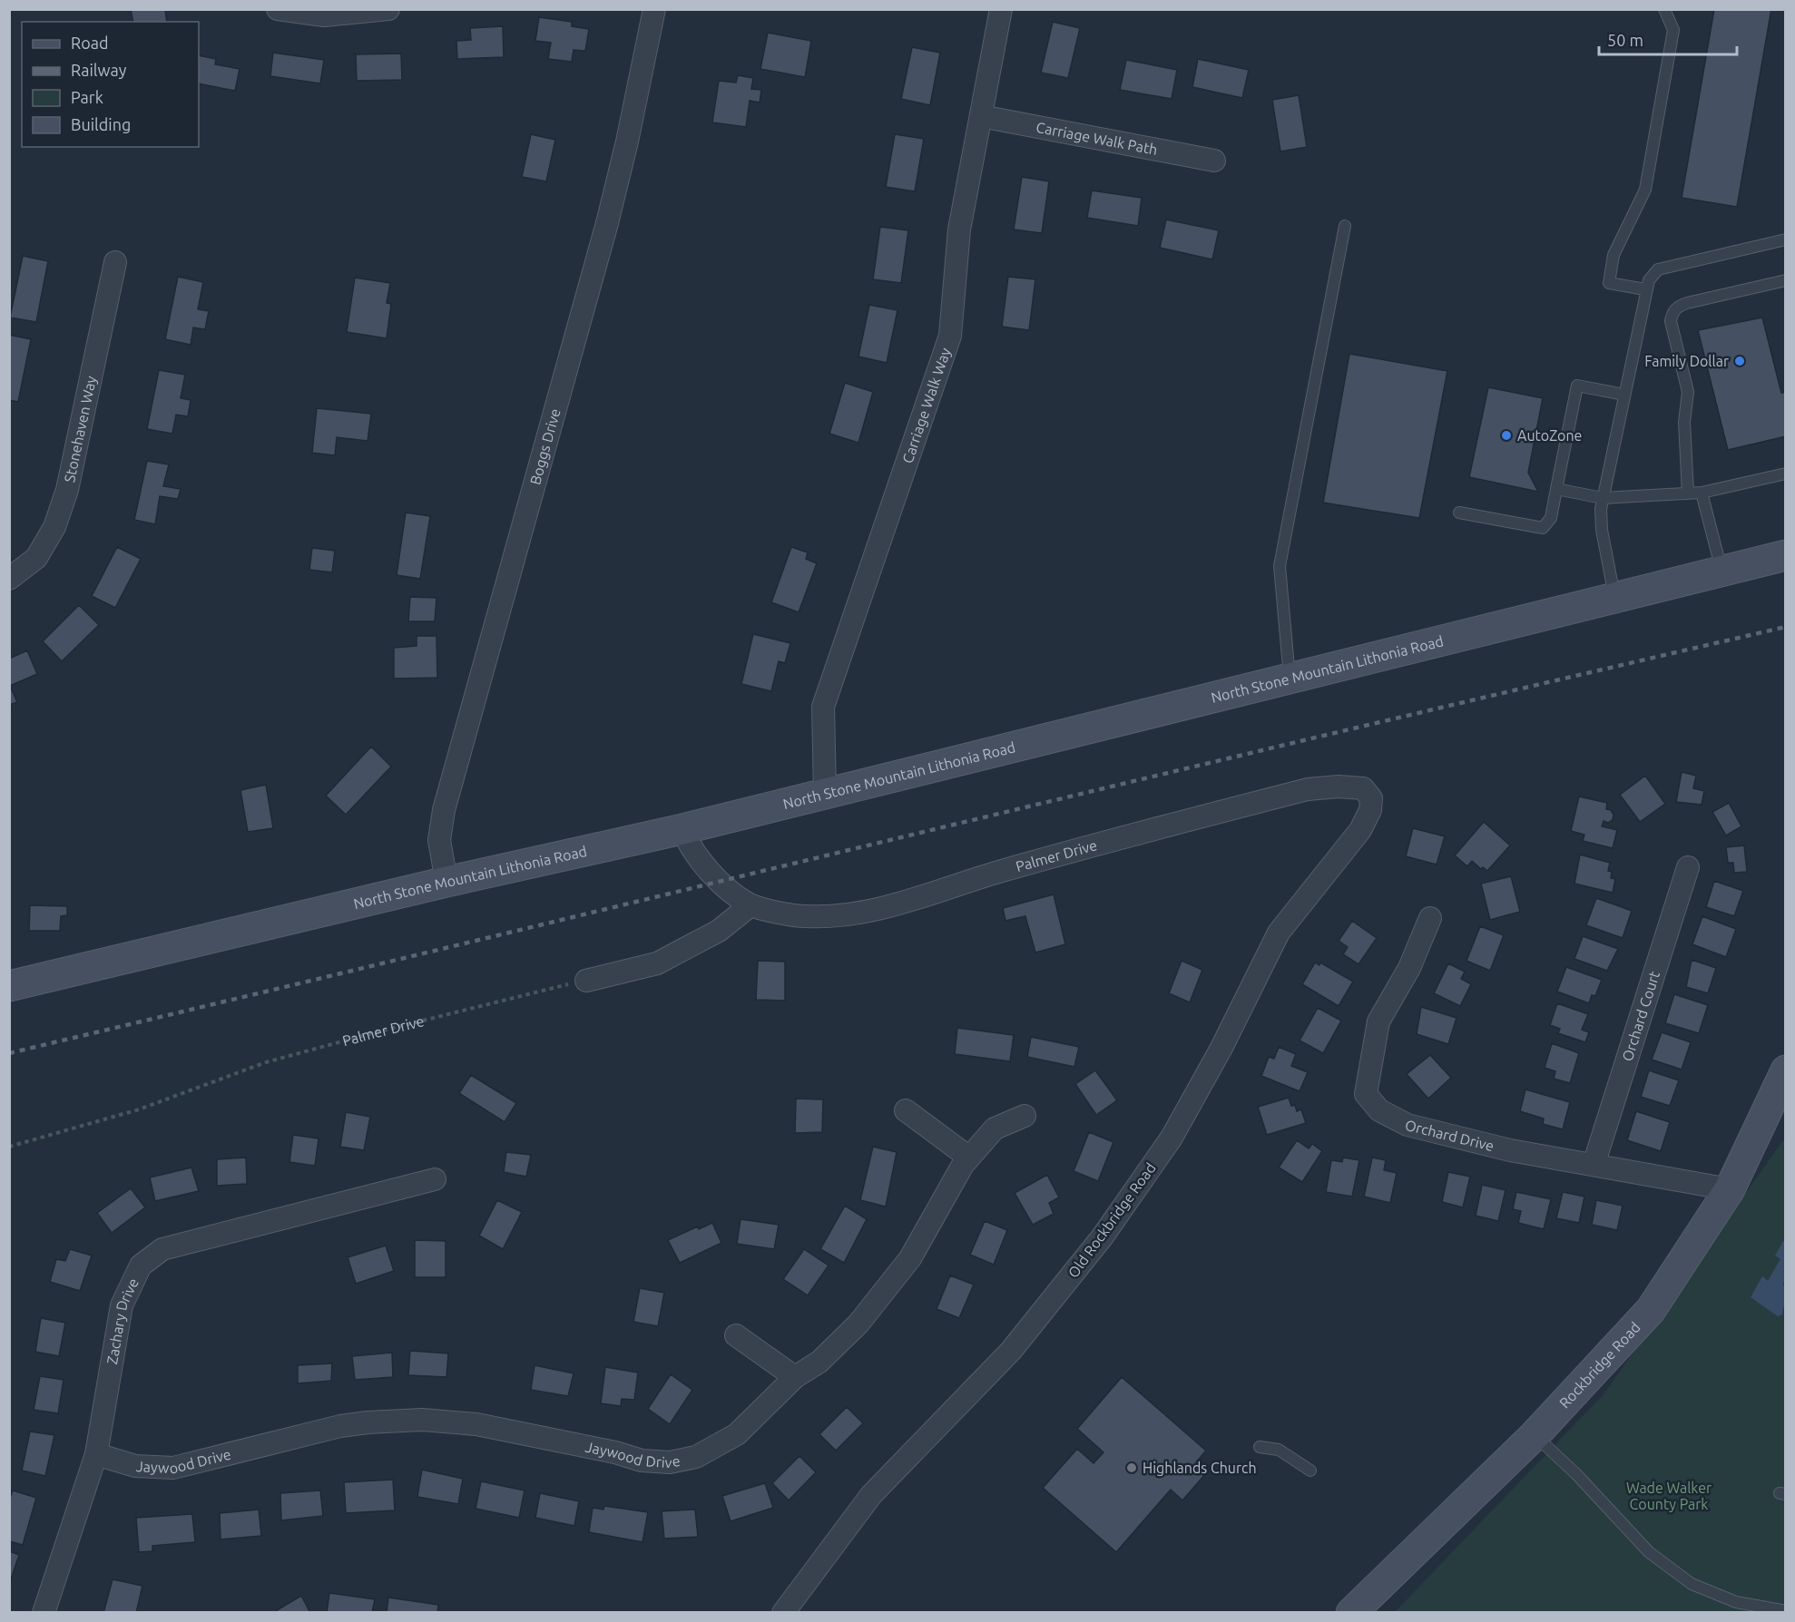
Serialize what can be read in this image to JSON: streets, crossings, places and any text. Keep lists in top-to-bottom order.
{
  "streets": {
    "main road": ["North Stone Mountain Lithonia Road", "Rockbridge Road"],
    "street": [
      "Carriage Walk Path",
      "Carriage Walk Way",
      "Stonehaven Way",
      "Boggs Drive",
      "Palmer Drive",
      "Orchard Court",
      "Orchard Drive",
      "Old Rockbridge Road",
      "Zachary Drive",
      "Jaywood Drive"
    ]
  },
  "crossings": [
    ["Carriage Walk Path", "Carriage Walk Way"],
    ["Carriage Walk Way", "North Stone Mountain Lithonia Road"],
    ["Boggs Drive", "North Stone Mountain Lithonia Road"],
    ["North Stone Mountain Lithonia Road", "Palmer Drive"],
    ["Palmer Drive", "Old Rockbridge Road"],
    ["Orchard Court", "Orchard Drive"],
    ["Orchard Drive", "Rockbridge Road"],
    ["Zachary Drive", "Jaywood Drive"]
  ],
  "parks": ["Wade Walker County Park"],
  "places": ["Family Dollar", "AutoZone", "Highlands Church"],
  "legend": [
    "Road",
    "Railway",
    "Park",
    "Building"
  ],
  "scale_bar": "50 m"
}
